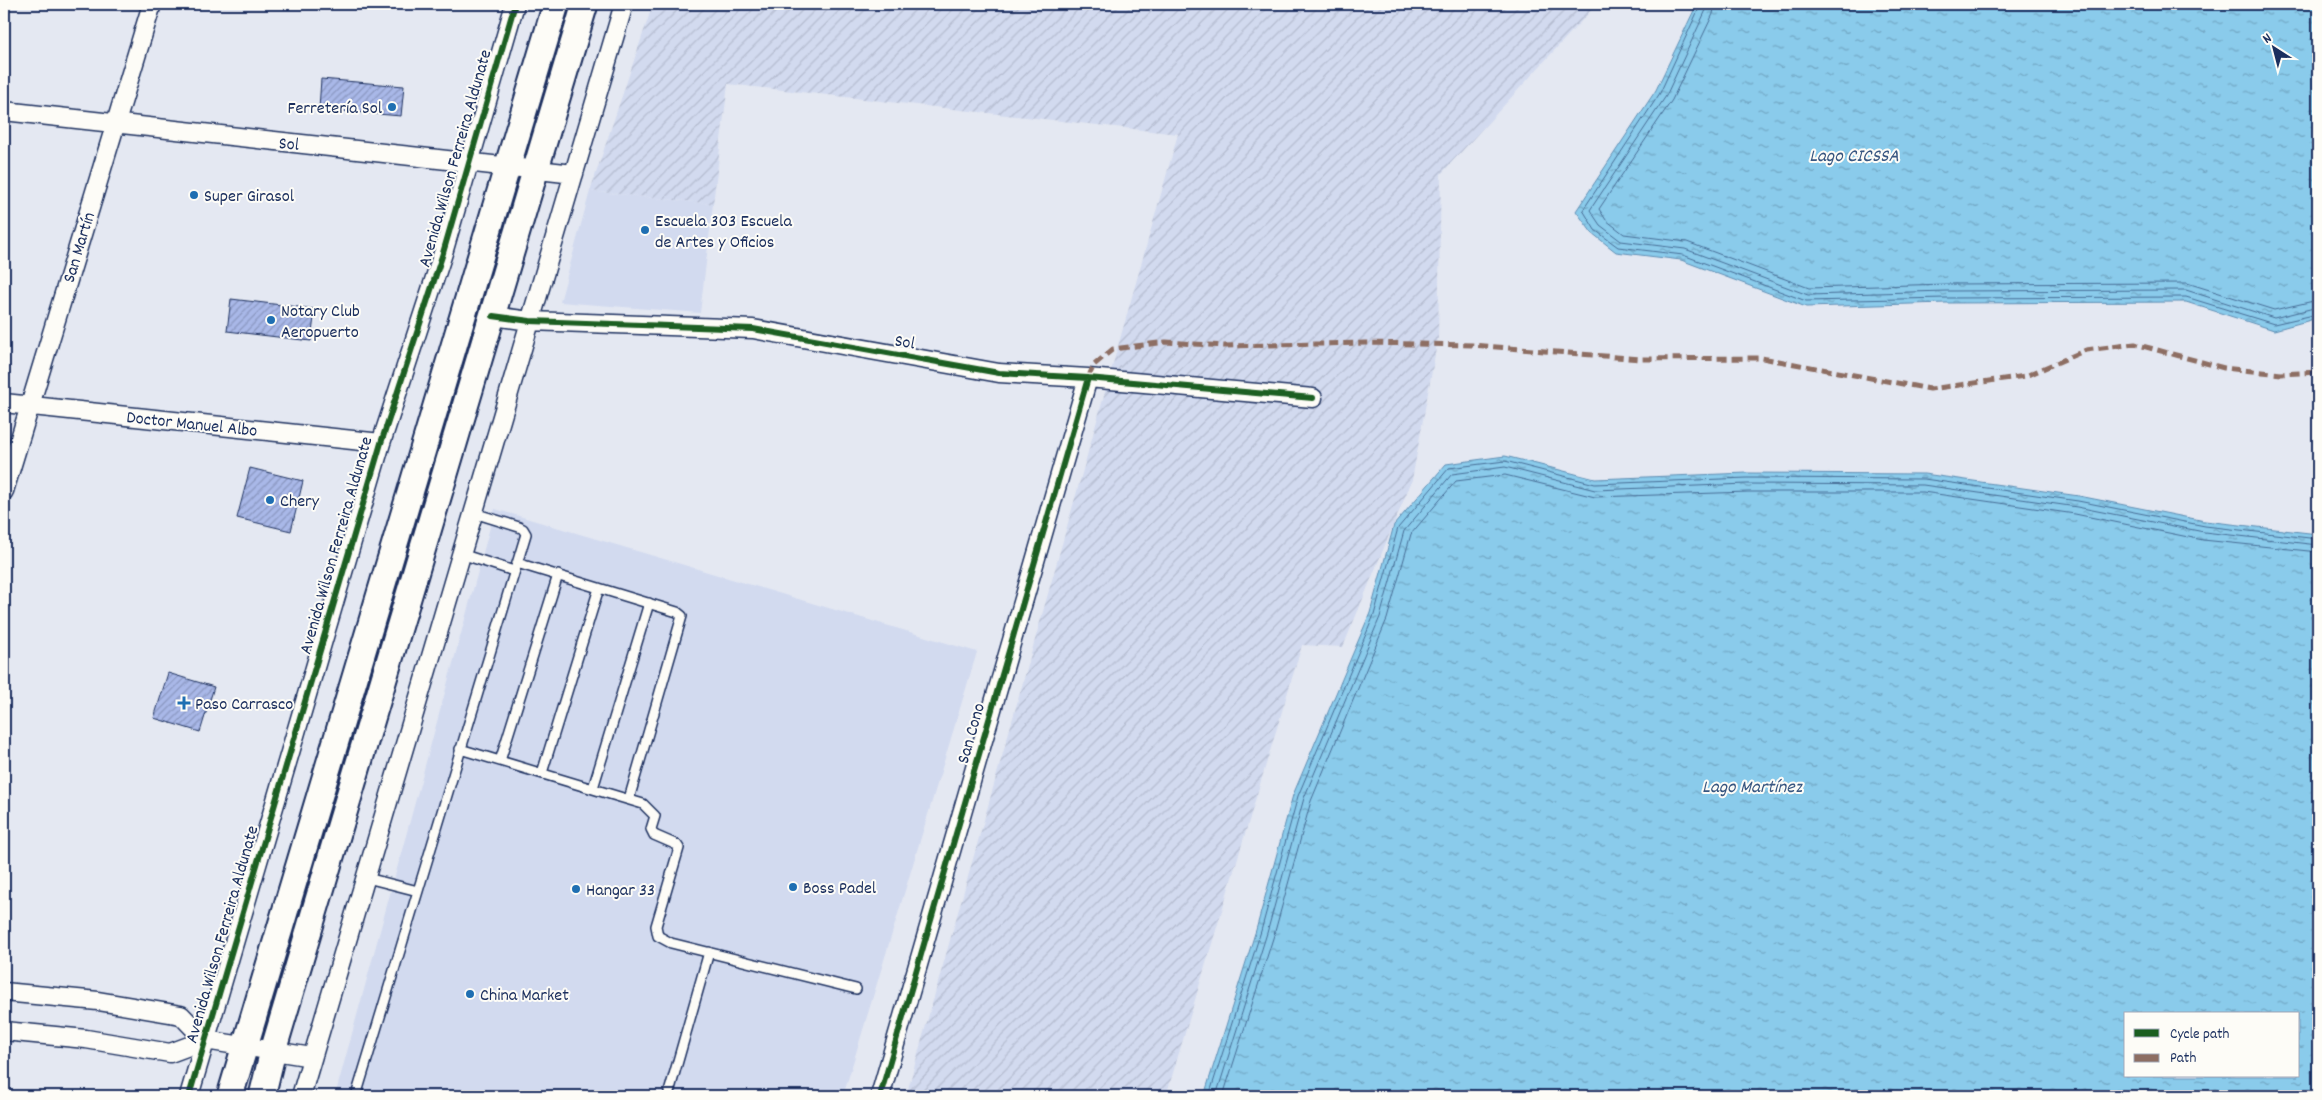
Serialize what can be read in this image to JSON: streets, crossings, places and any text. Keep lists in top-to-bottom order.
{
  "streets": {
    "street": [
      "Sol",
      "Avenida Wilson Ferreira Aldunate",
      "San Martín",
      "Doctor Manuel Albo",
      "San Cono"
    ]
  },
  "crossings": [
    ["Sol", "Avenida Wilson Ferreira Aldunate"],
    ["Sol", "San Martín"],
    ["Sol", "San Cono"],
    ["Avenida Wilson Ferreira Aldunate", "Doctor Manuel Albo"],
    ["San Martín", "Doctor Manuel Albo"]
  ],
  "water": ["Lago CICSSA", "Lago Martínez"],
  "places": {
    "other": [
      "Ferretería Sol",
      "Super Girasol",
      "Escuela 303 Escuela de Artes y Oficios",
      "Notary Club Aeropuerto",
      "Chery",
      "Boss Padel",
      "Hangar 33",
      "China Market"
    ],
    "health": ["Paso Carrasco"]
  },
  "legend": ["Cycle path", "Path"],
  "north": "top left"
}
